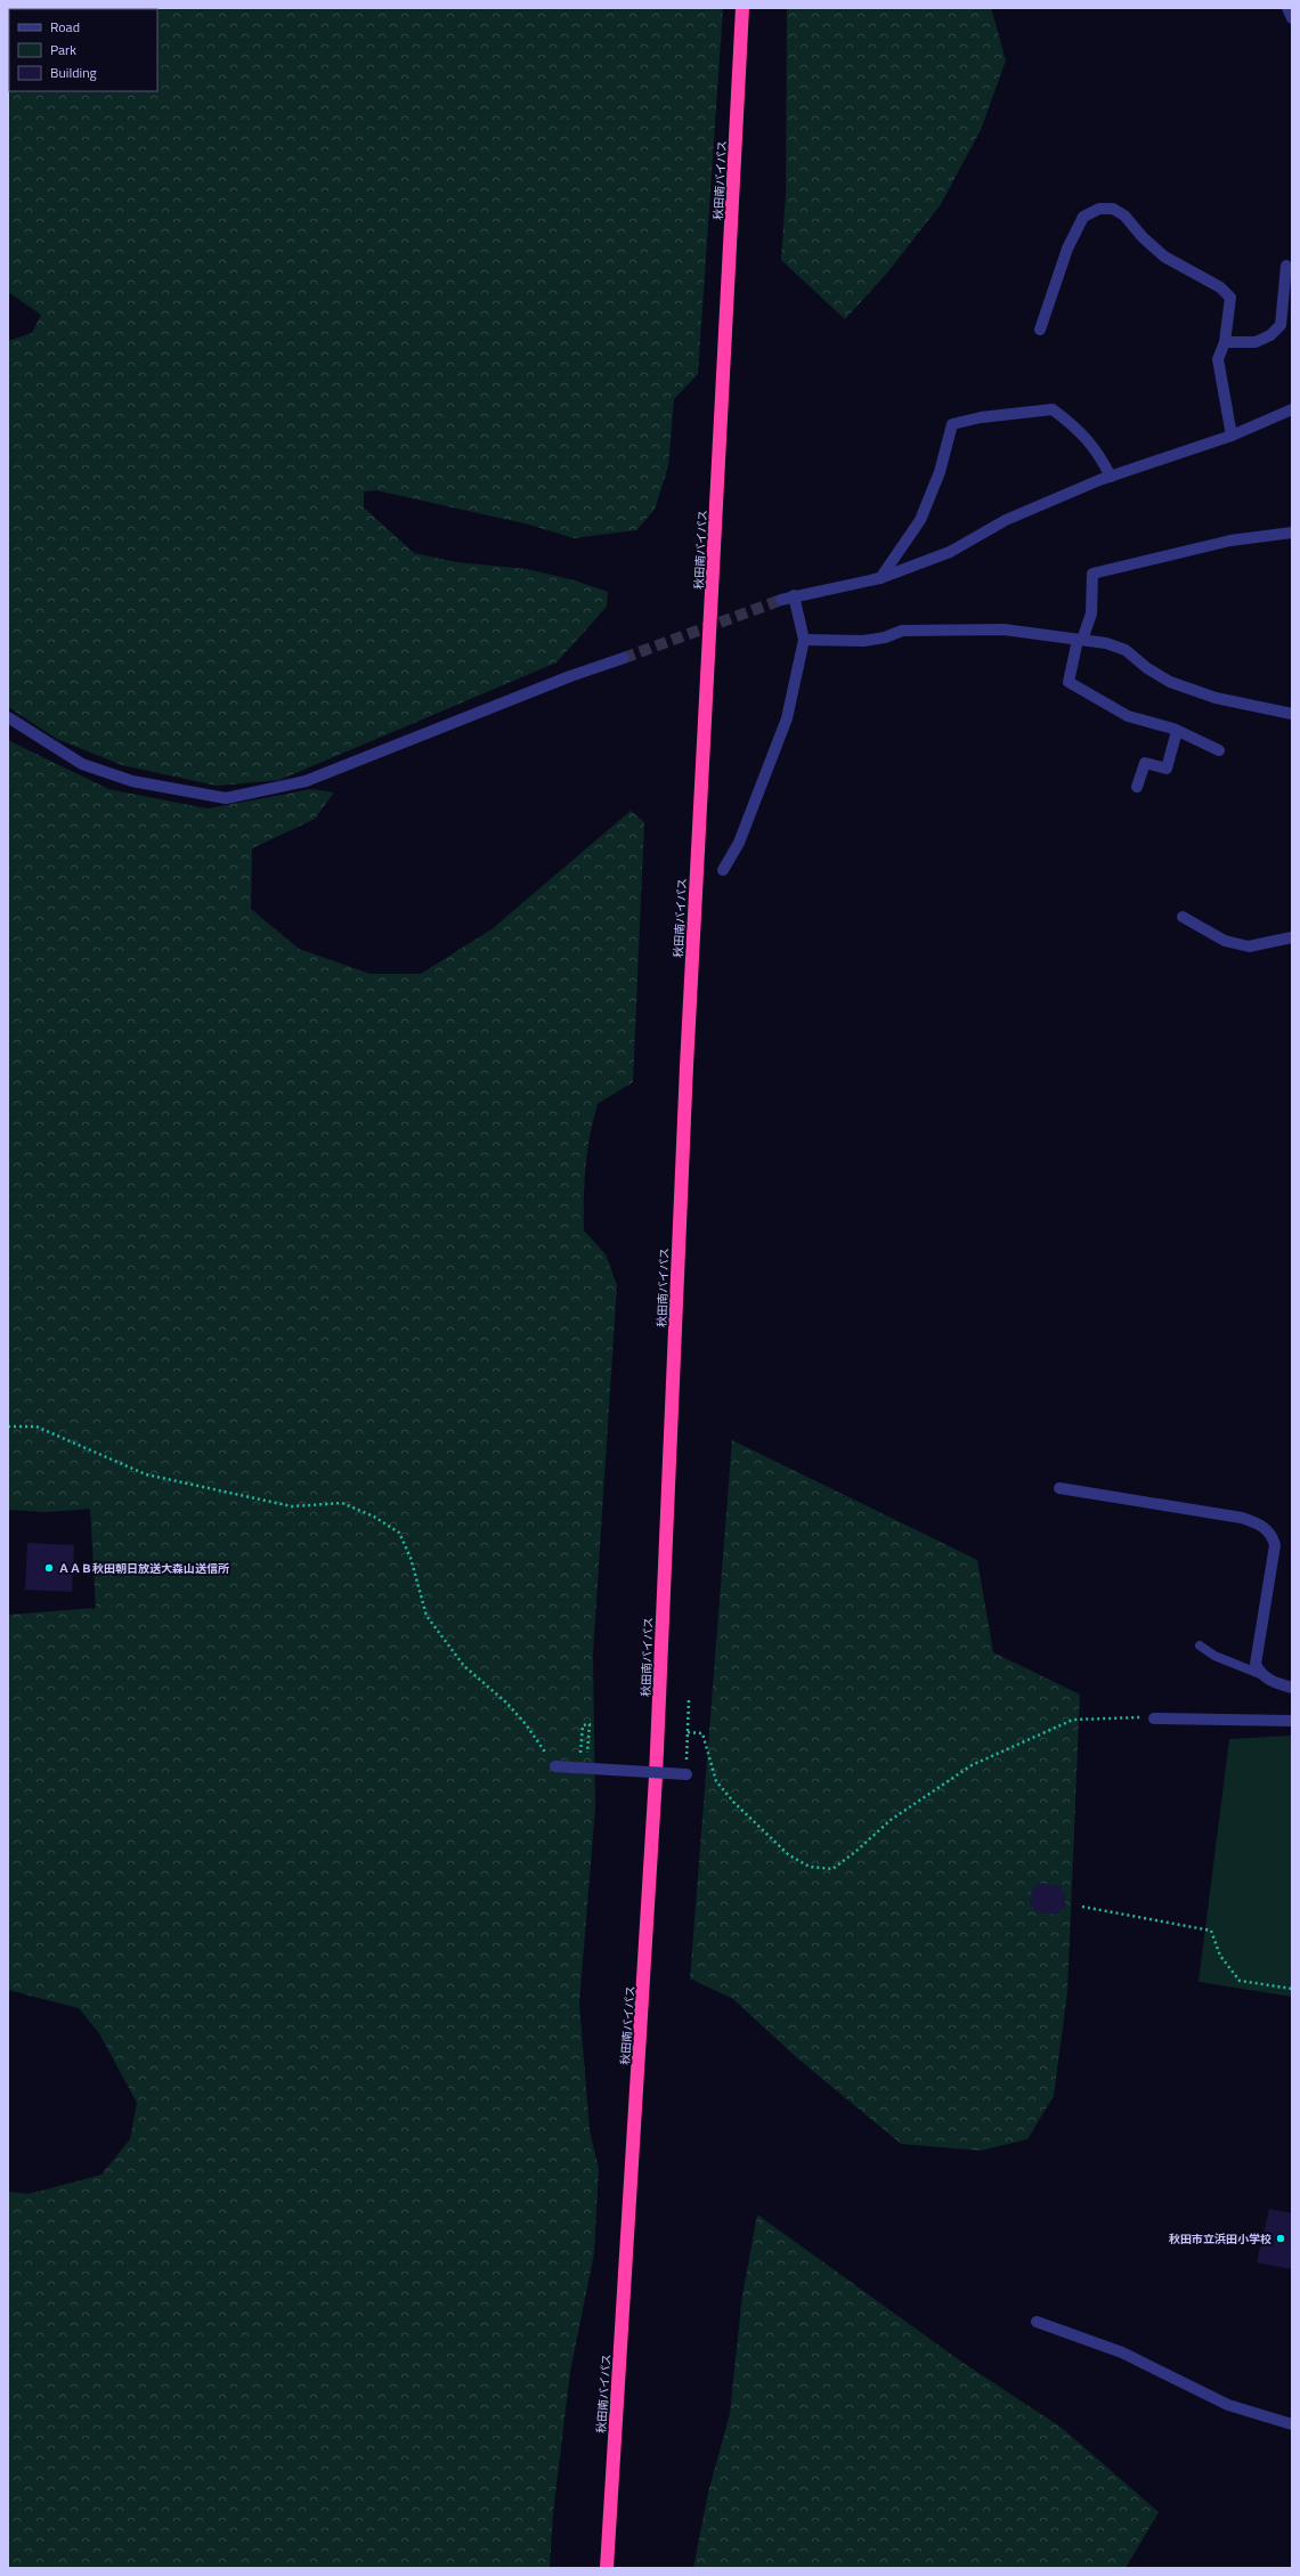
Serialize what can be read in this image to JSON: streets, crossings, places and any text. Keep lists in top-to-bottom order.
{
  "streets": {
    "highway": ["秋田南バイパス"]
  },
  "places": ["ＡＡＢ秋田朝日放送大森山送信所", "秋田市立浜田小学校"],
  "legend": ["Road", "Park", "Building"]
}
